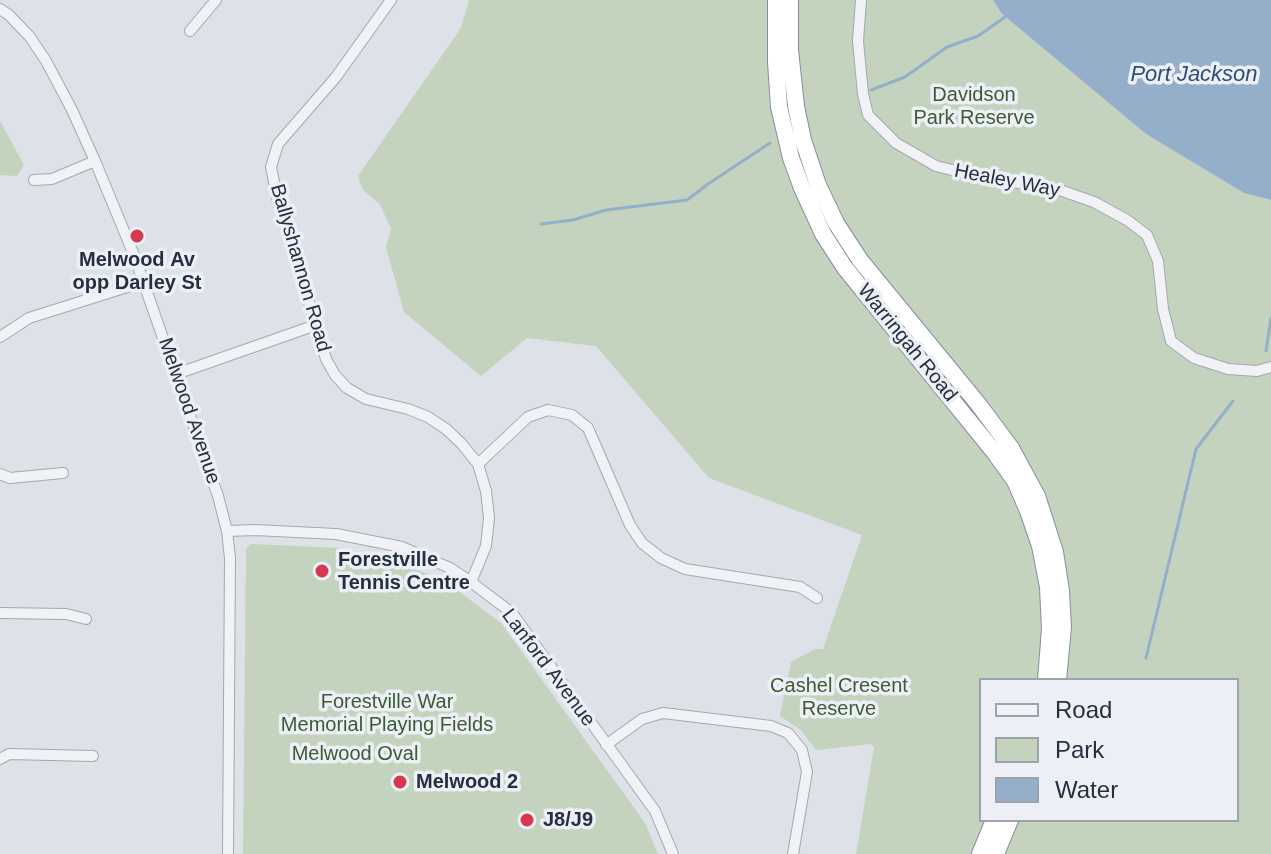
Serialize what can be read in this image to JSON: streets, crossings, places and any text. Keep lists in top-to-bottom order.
{
  "streets": {
    "highway": ["Warringah Road"],
    "street": [
      "Healey Way",
      "Ballyshannon Road",
      "Melwood Avenue",
      "Lanford Avenue"
    ]
  },
  "crossings": [
    ["Ballyshannon Road", "Lanford Avenue"],
    ["Melwood Avenue", "Lanford Avenue"]
  ],
  "water": ["Port Jackson"],
  "parks": [
    "Davidson Park Reserve",
    "Cashel Cresent Reserve",
    "Forestville War Memorial Playing Fields",
    "Melwood Oval"
  ],
  "places": [
    "Melwood Av opp Darley St",
    "Forestville Tennis Centre",
    "Melwood 2",
    "J8/J9"
  ],
  "legend": ["Road", "Park", "Water"]
}
